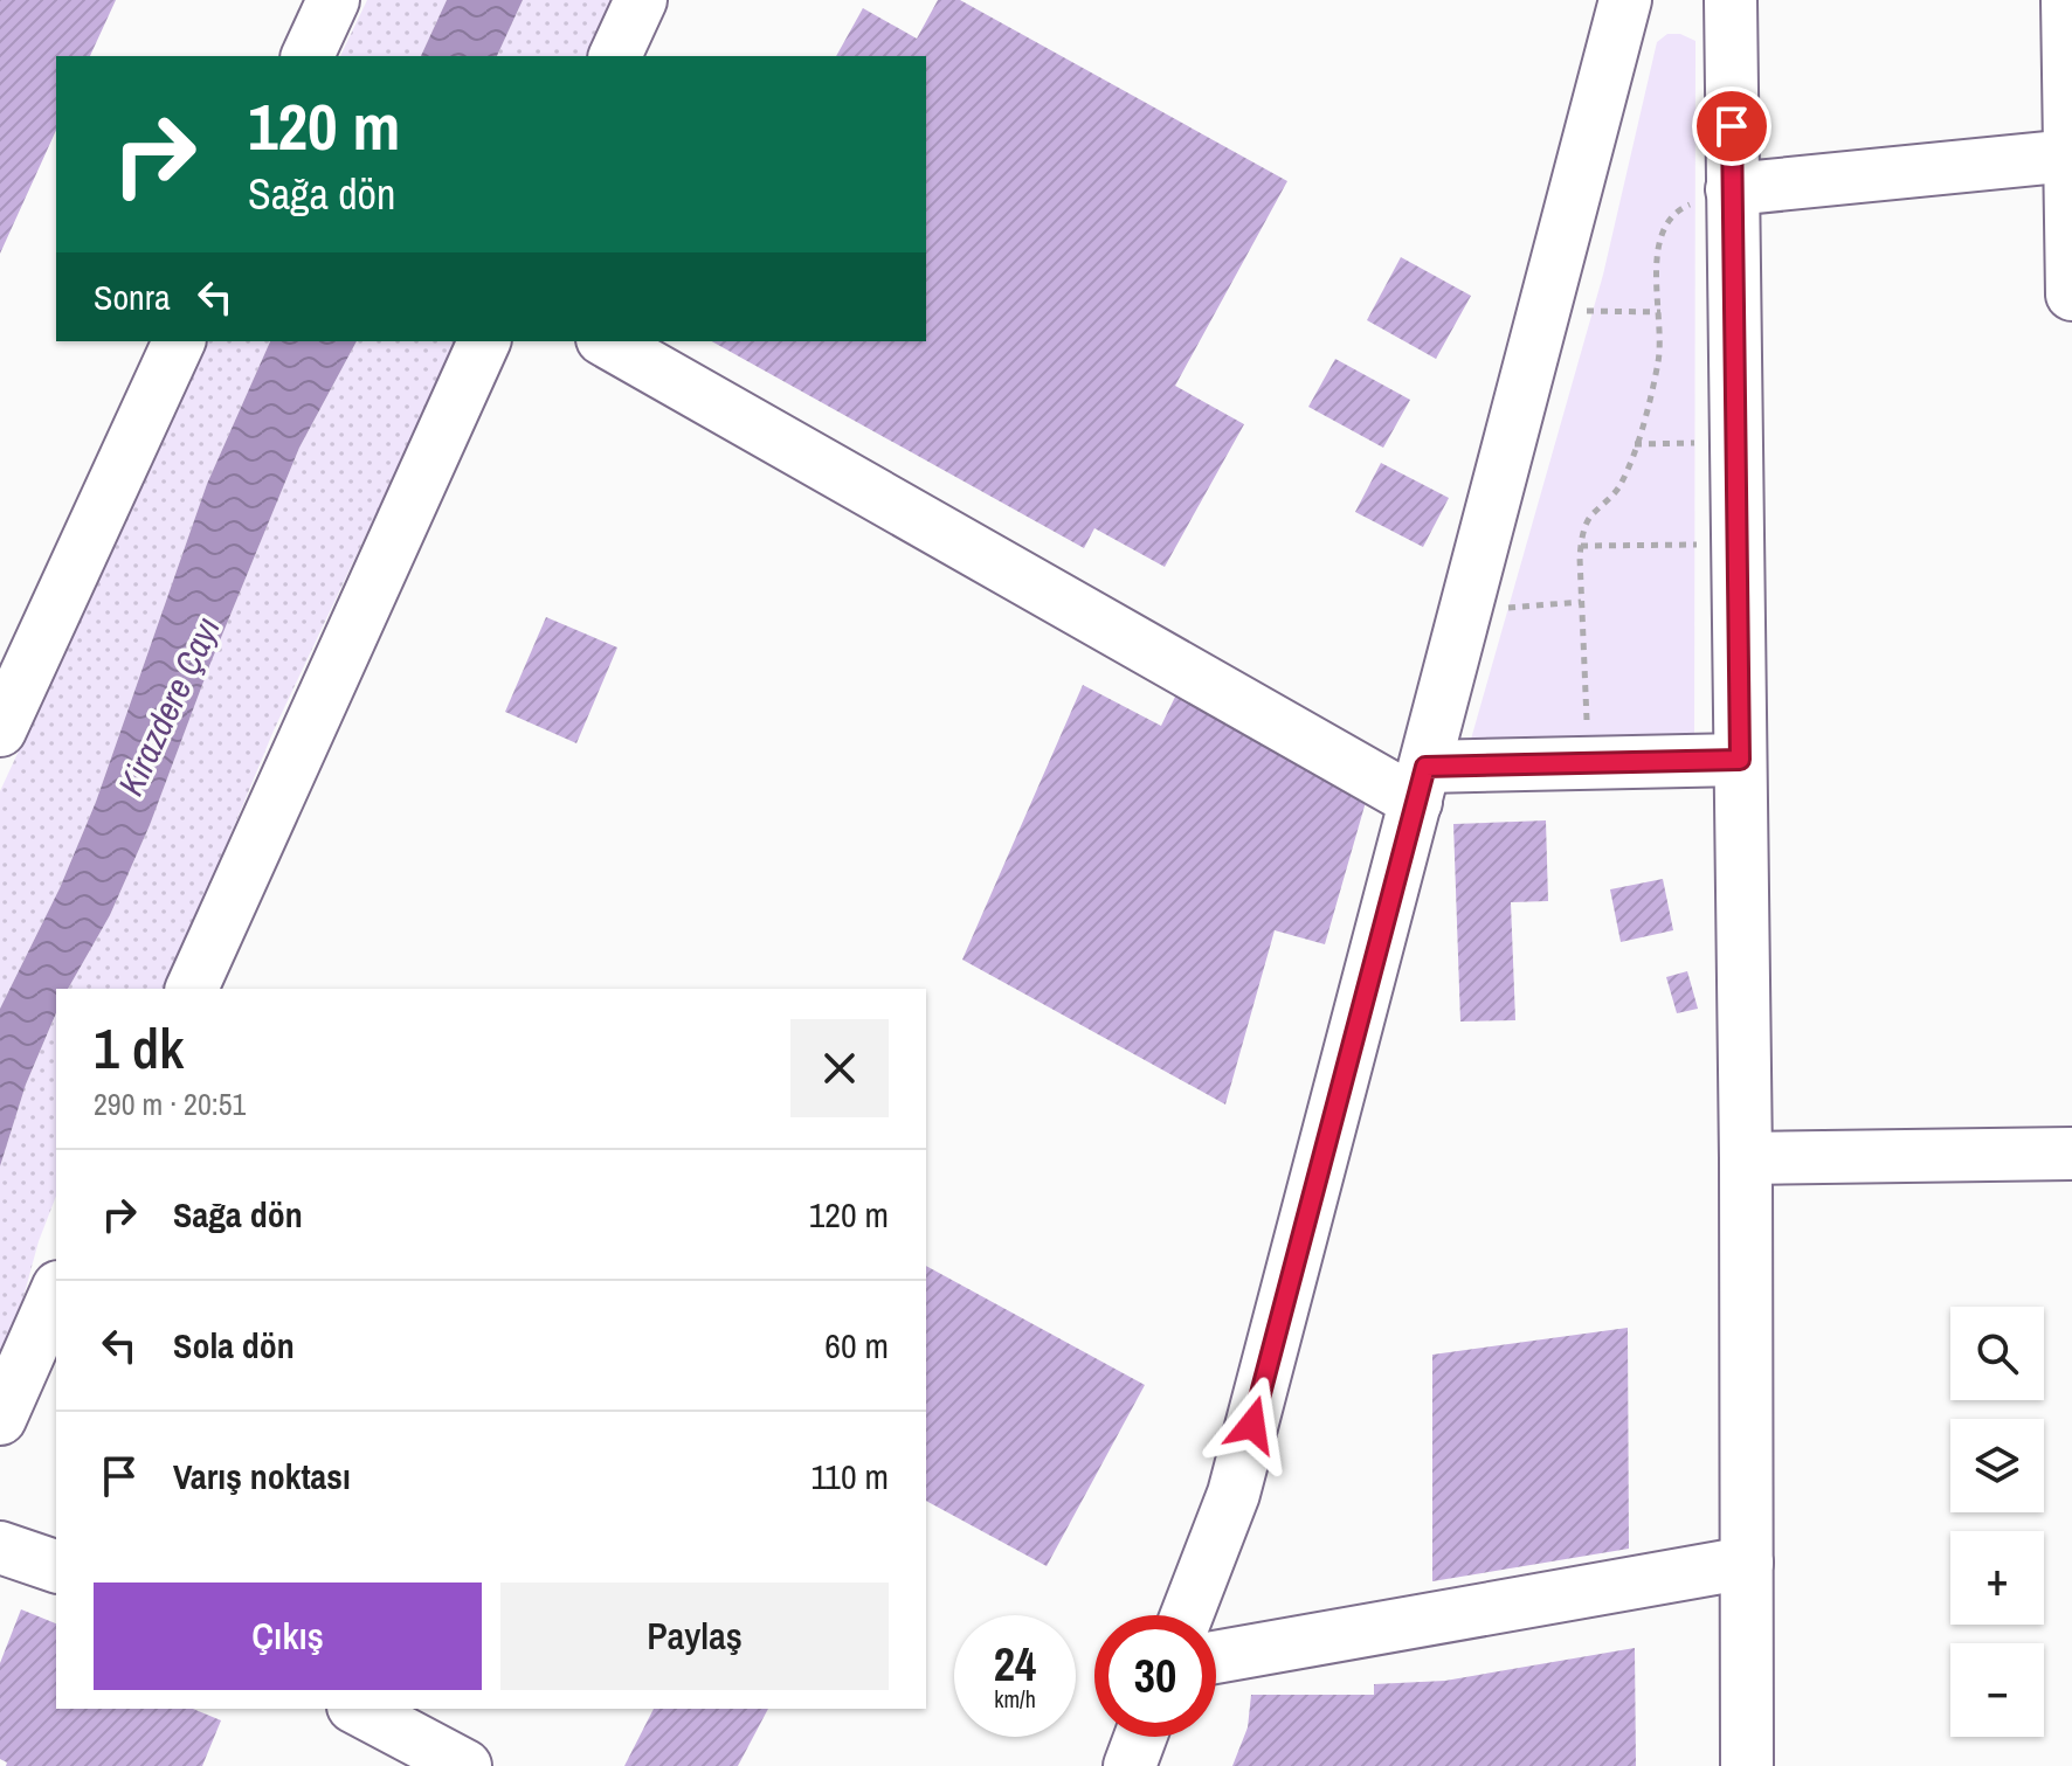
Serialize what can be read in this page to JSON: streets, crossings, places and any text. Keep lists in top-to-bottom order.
{
  "water": ["Kirazdere Çayı"],
  "page": {
    "turn": ["120 m", "Sağa dön"],
    "then": "Sonra",
    "heading": ["1 dk", "290 m · 20:51"],
    "list": [
      {
        "name": "Sağa dön",
        "value": "120 m"
      },
      {
        "name": "Sola dön",
        "value": "60 m"
      },
      {
        "name": "Varış noktası",
        "value": "110 m"
      }
    ],
    "map_buttons": ["+", "−"],
    "buttons": ["Çıkış", "Paylaş"],
    "speed": "24 km/h",
    "limit": "30"
  }
}
